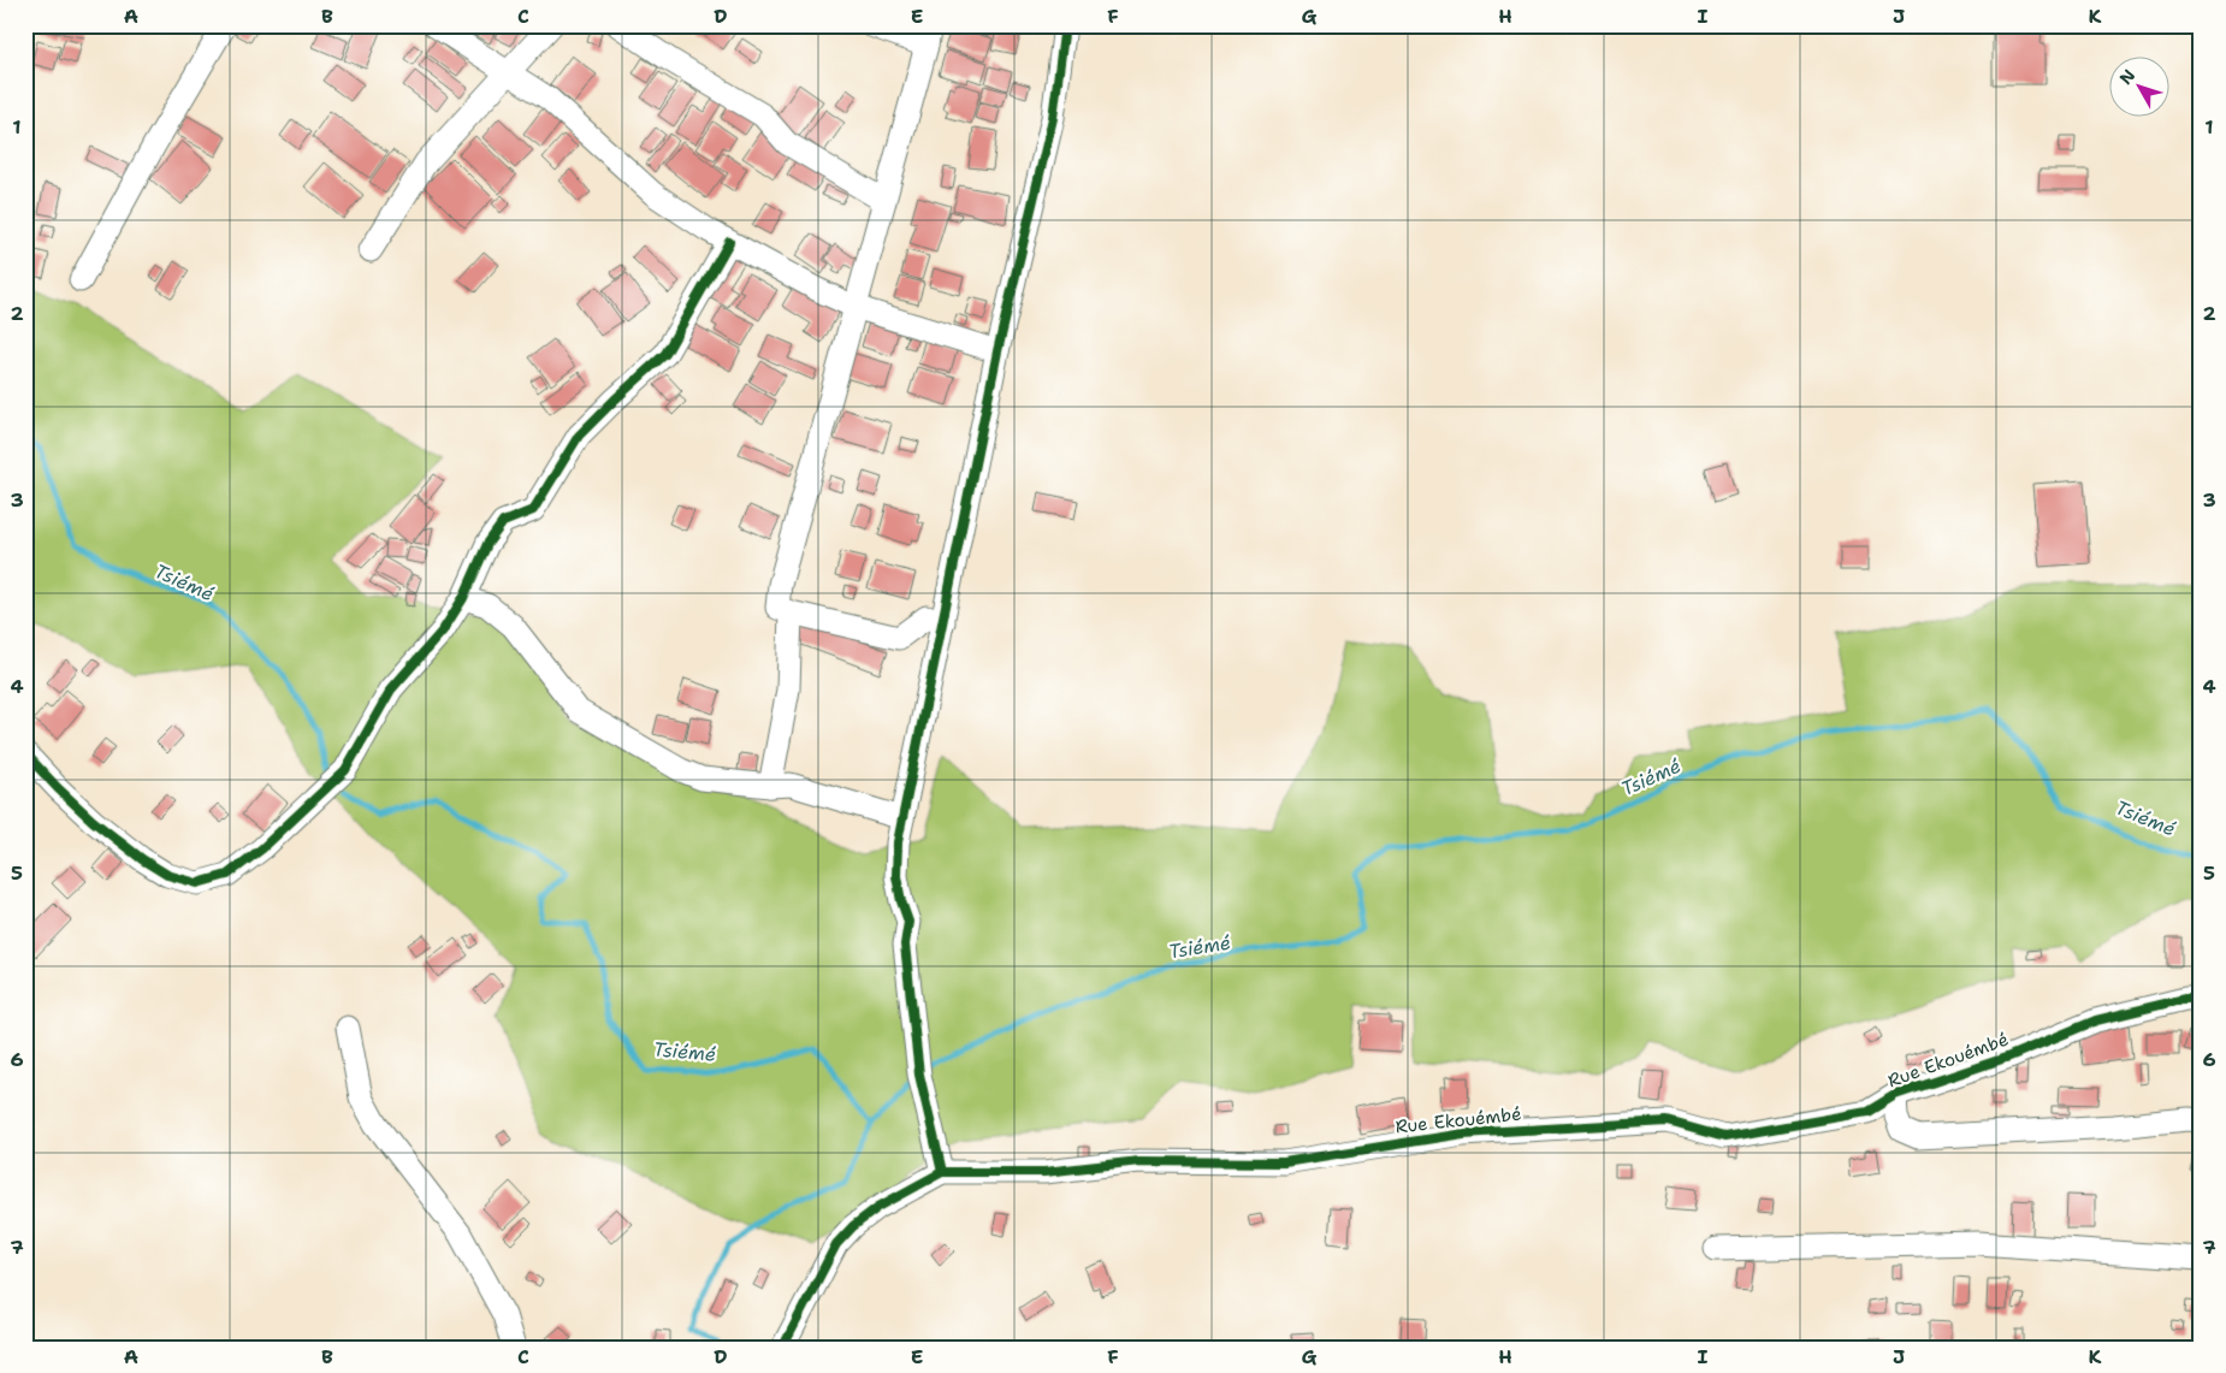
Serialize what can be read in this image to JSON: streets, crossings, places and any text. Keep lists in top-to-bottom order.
{
  "streets": {
    "street": ["Rue Ekouémbé"]
  },
  "water": ["Tsiémé"],
  "north": "top left",
  "grid": {
    "columns": [
      "A",
      "B",
      "C",
      "D",
      "E",
      "F",
      "G",
      "H",
      "I",
      "J",
      "K"
    ],
    "rows": [
      "1",
      "2",
      "3",
      "4",
      "5",
      "6",
      "7"
    ]
  }
}
